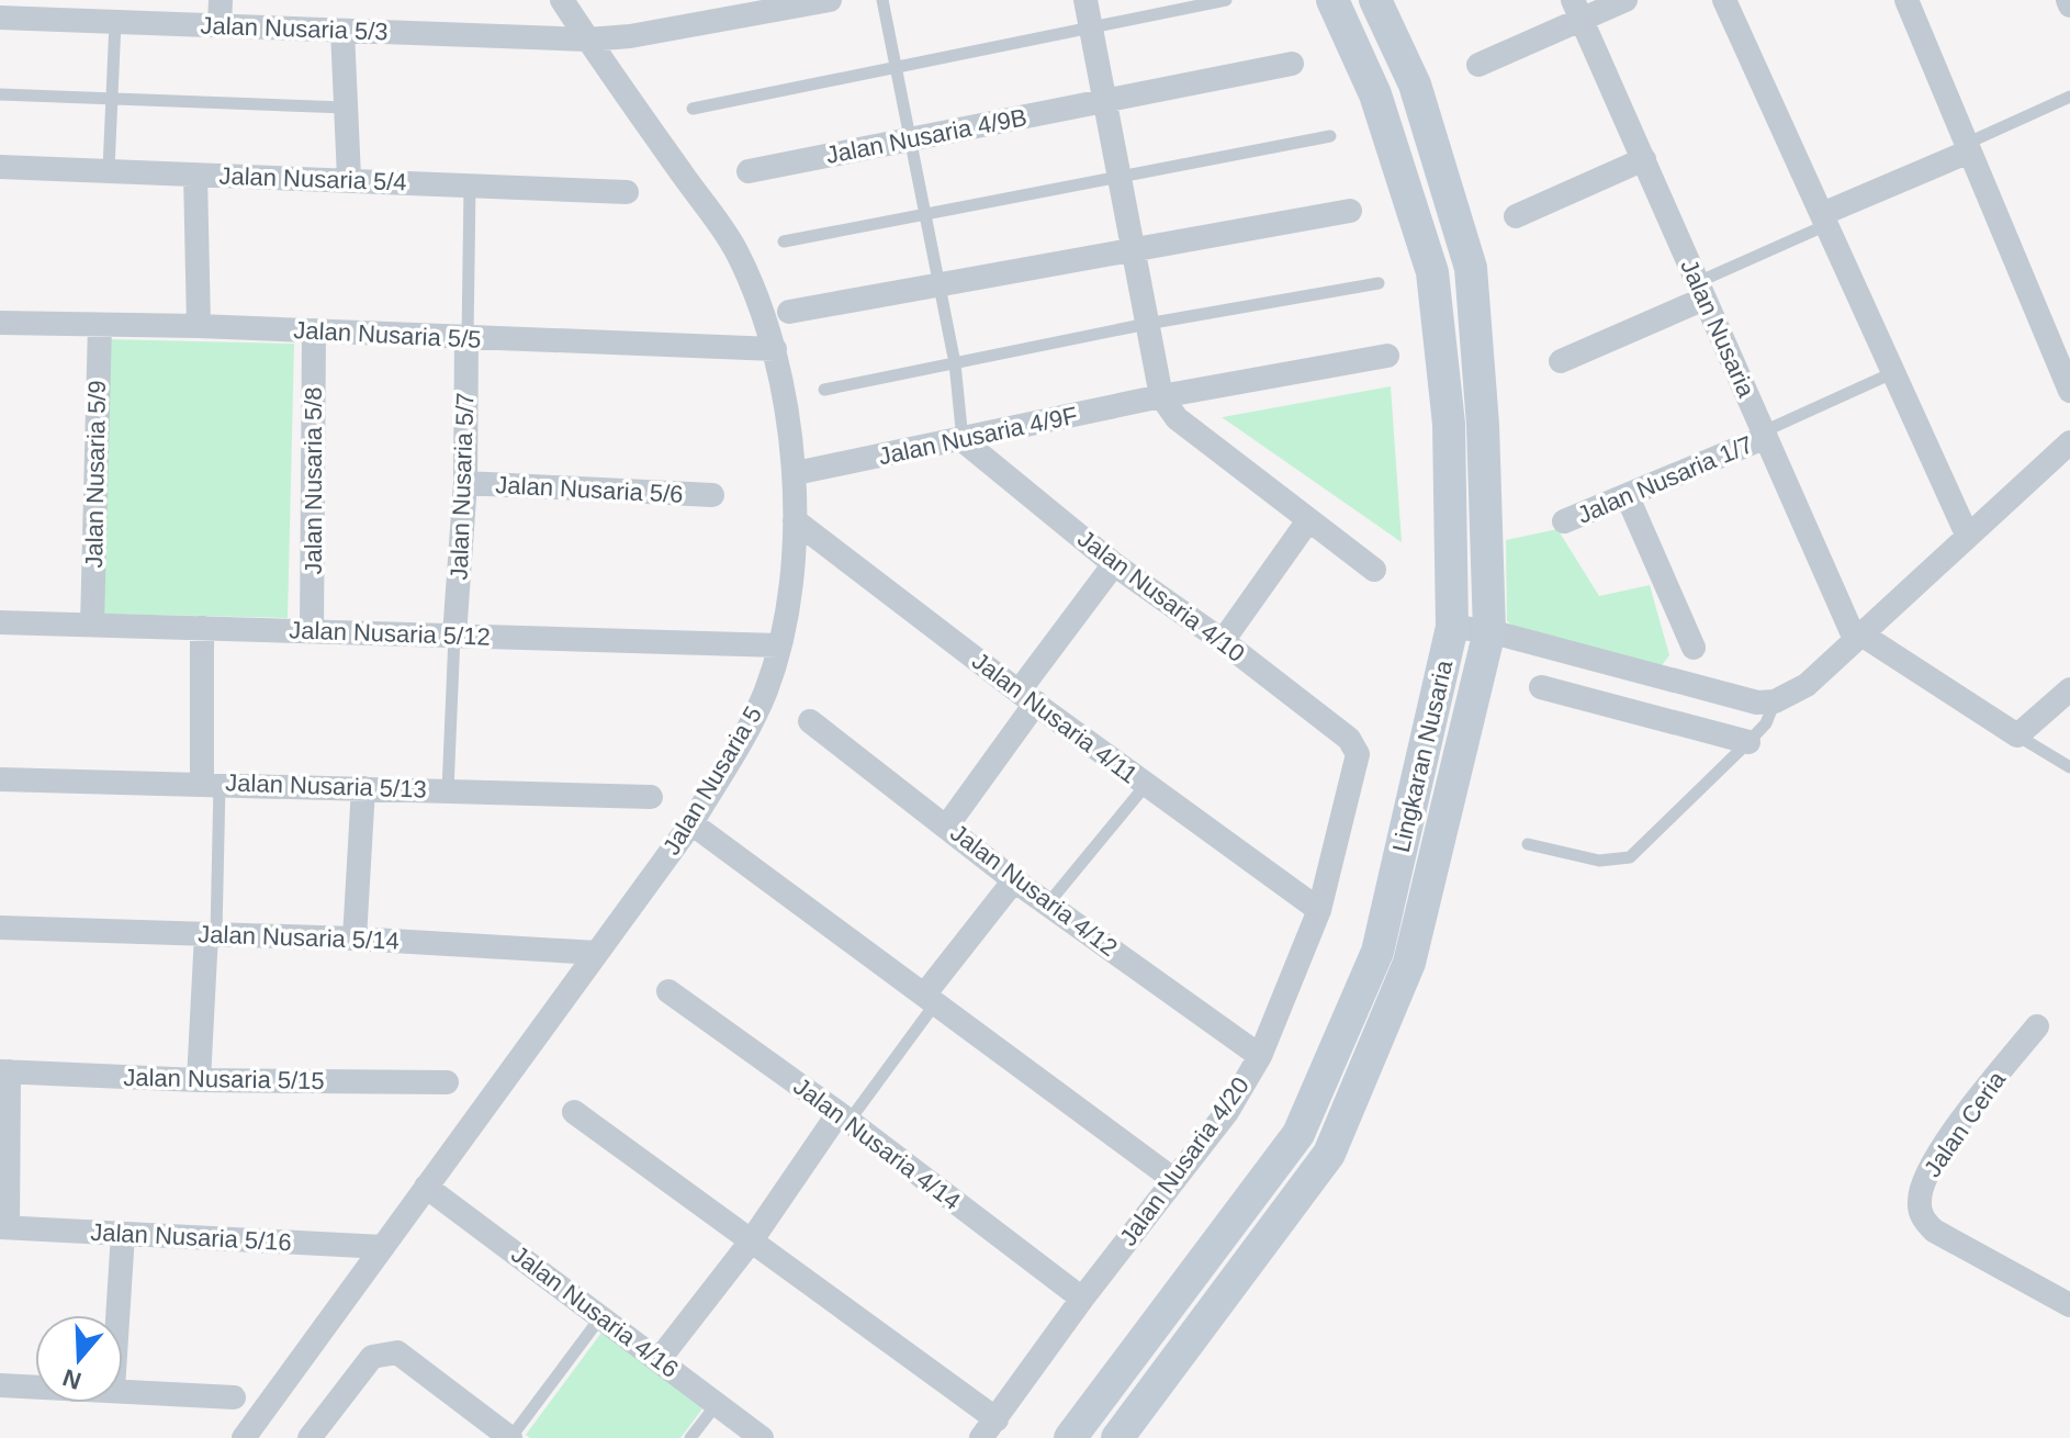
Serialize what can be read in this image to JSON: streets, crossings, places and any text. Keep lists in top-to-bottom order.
{
  "streets": {
    "main road": ["Lingkaran Nusaria"],
    "street": [
      "Jalan Nusaria 5/3",
      "Jalan Nusaria 4/9B",
      "Jalan Nusaria 5/4",
      "Jalan Nusaria",
      "Jalan Nusaria 5/5",
      "Jalan Nusaria 4/9F",
      "Jalan Nusaria 5/9",
      "Jalan Nusaria 1/7",
      "Jalan Nusaria 5/8",
      "Jalan Nusaria 5/7",
      "Jalan Nusaria 5/6",
      "Jalan Nusaria 4/10",
      "Jalan Nusaria 5/12",
      "Jalan Nusaria 4/11",
      "Jalan Nusaria 5",
      "Jalan Nusaria 5/13",
      "Jalan Nusaria 4/12",
      "Jalan Nusaria 5/14",
      "Jalan Nusaria 5/15",
      "Jalan Ceria",
      "Jalan Nusaria 4/14",
      "Jalan Nusaria 4/20",
      "Jalan Nusaria 5/16",
      "Jalan Nusaria 4/16"
    ]
  },
  "crossings": [
    ["Jalan Nusaria 5/3", "Jalan Nusaria 5"],
    ["Jalan Nusaria", "Jalan Nusaria 1/7"],
    ["Jalan Nusaria 5/5", "Jalan Nusaria 5/9"],
    ["Jalan Nusaria 5/5", "Jalan Nusaria 5/8"],
    ["Jalan Nusaria 5/5", "Jalan Nusaria 5/7"],
    ["Jalan Nusaria 5/5", "Jalan Nusaria 5"],
    ["Jalan Nusaria 4/9F", "Jalan Nusaria 4/10"],
    ["Jalan Nusaria 4/9F", "Jalan Nusaria 5"],
    ["Jalan Nusaria 5/9", "Jalan Nusaria 5/12"],
    ["Jalan Nusaria 5/8", "Jalan Nusaria 5/12"],
    ["Jalan Nusaria 5/7", "Jalan Nusaria 5/6"],
    ["Jalan Nusaria 5/7", "Jalan Nusaria 5/12"],
    ["Jalan Nusaria 4/10", "Jalan Nusaria 4/20"],
    ["Jalan Nusaria 5/12", "Jalan Nusaria 5"],
    ["Jalan Nusaria 4/11", "Jalan Nusaria 5"],
    ["Jalan Nusaria 4/11", "Jalan Nusaria 4/20"],
    ["Jalan Nusaria 5", "Jalan Nusaria 5/14"],
    ["Jalan Nusaria 5", "Jalan Nusaria 5/16"],
    ["Jalan Nusaria 5", "Jalan Nusaria 4/16"],
    ["Jalan Nusaria 4/12", "Jalan Nusaria 4/20"],
    ["Jalan Nusaria 4/14", "Jalan Nusaria 4/20"]
  ],
  "north": "bottom"
}
